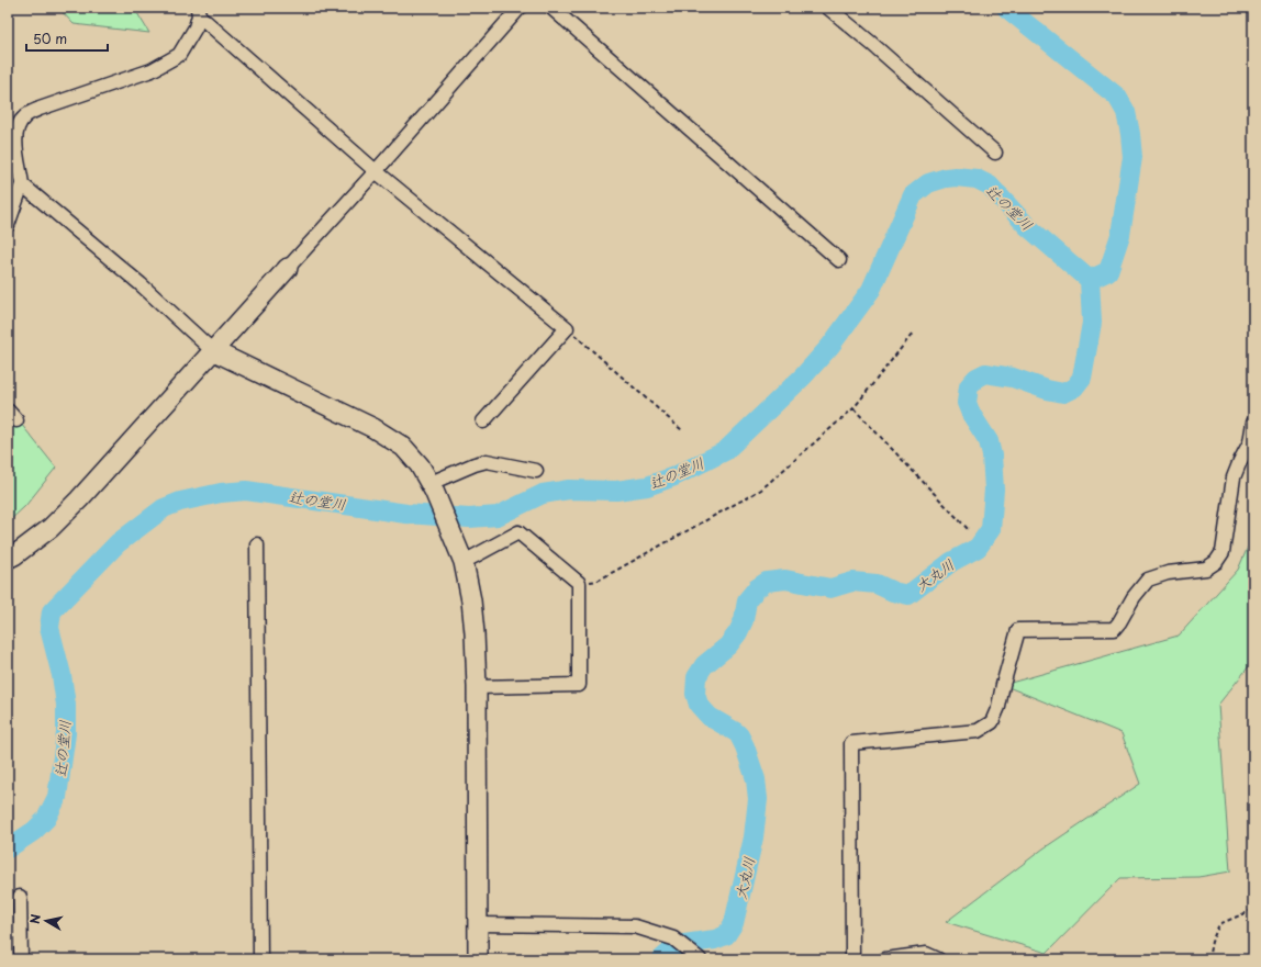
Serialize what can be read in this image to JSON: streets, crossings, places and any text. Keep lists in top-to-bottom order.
{
  "water": ["辻の堂川", "大丸川"],
  "scale_bar": "50 m",
  "north": "left"
}
